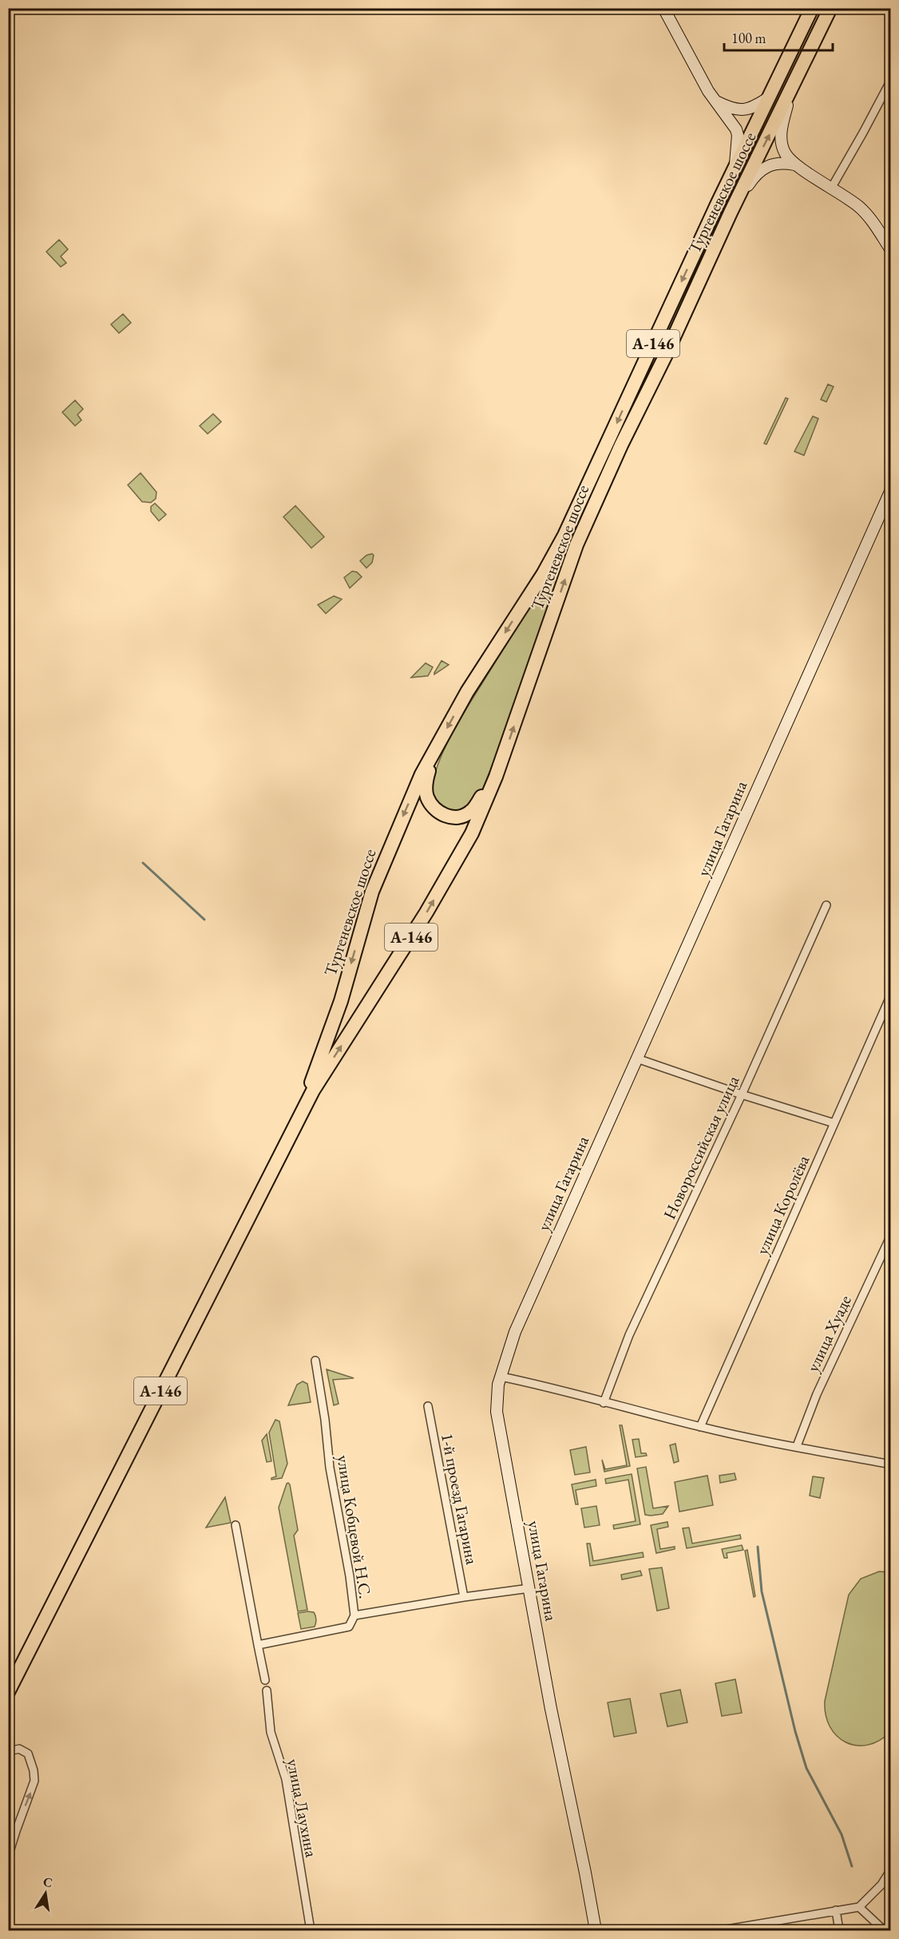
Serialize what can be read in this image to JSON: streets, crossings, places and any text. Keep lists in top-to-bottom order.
{
  "streets": {
    "highway": ["Тургеневское шоссе", "А-146"],
    "street": [
      "улица Гагарина",
      "Новороссийская улица",
      "улица Королёва",
      "улица Хуаде",
      "1-й проезд Гагарина",
      "улица Кобцевой Н.С.",
      "улица Лаухина"
    ]
  },
  "crossings": [
    ["Тургеневское шоссе", "А-146"]
  ],
  "scale_bar": "100 m",
  "north": "top"
}
